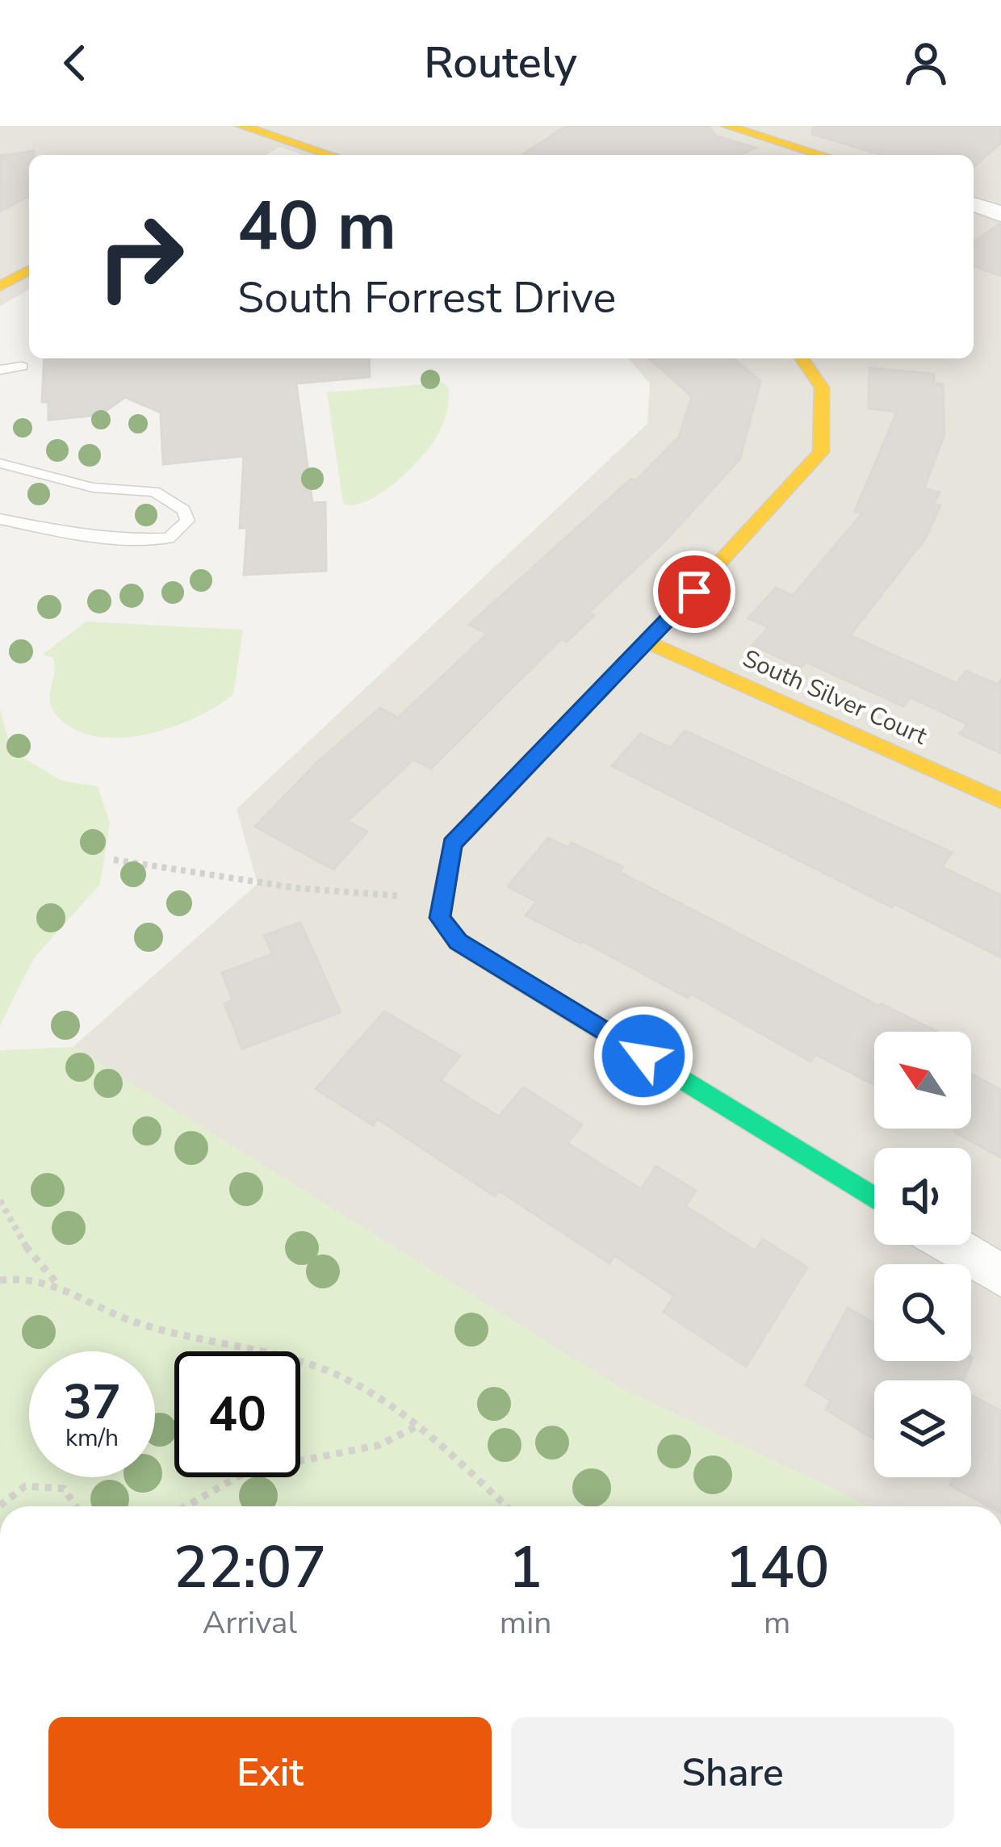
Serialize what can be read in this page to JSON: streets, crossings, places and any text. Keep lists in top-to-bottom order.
{
  "streets": {
    "street": ["South Silver Court"]
  },
  "north": "top left",
  "page": {
    "header": "Routely",
    "turn": ["40 m", "South Forrest Drive"],
    "speed": "37 km/h",
    "limit": "40",
    "eta": [
      "22:07",
      "Arrival",
      "1",
      "min",
      "140",
      "m"
    ],
    "buttons": ["Exit", "Share"]
  }
}
